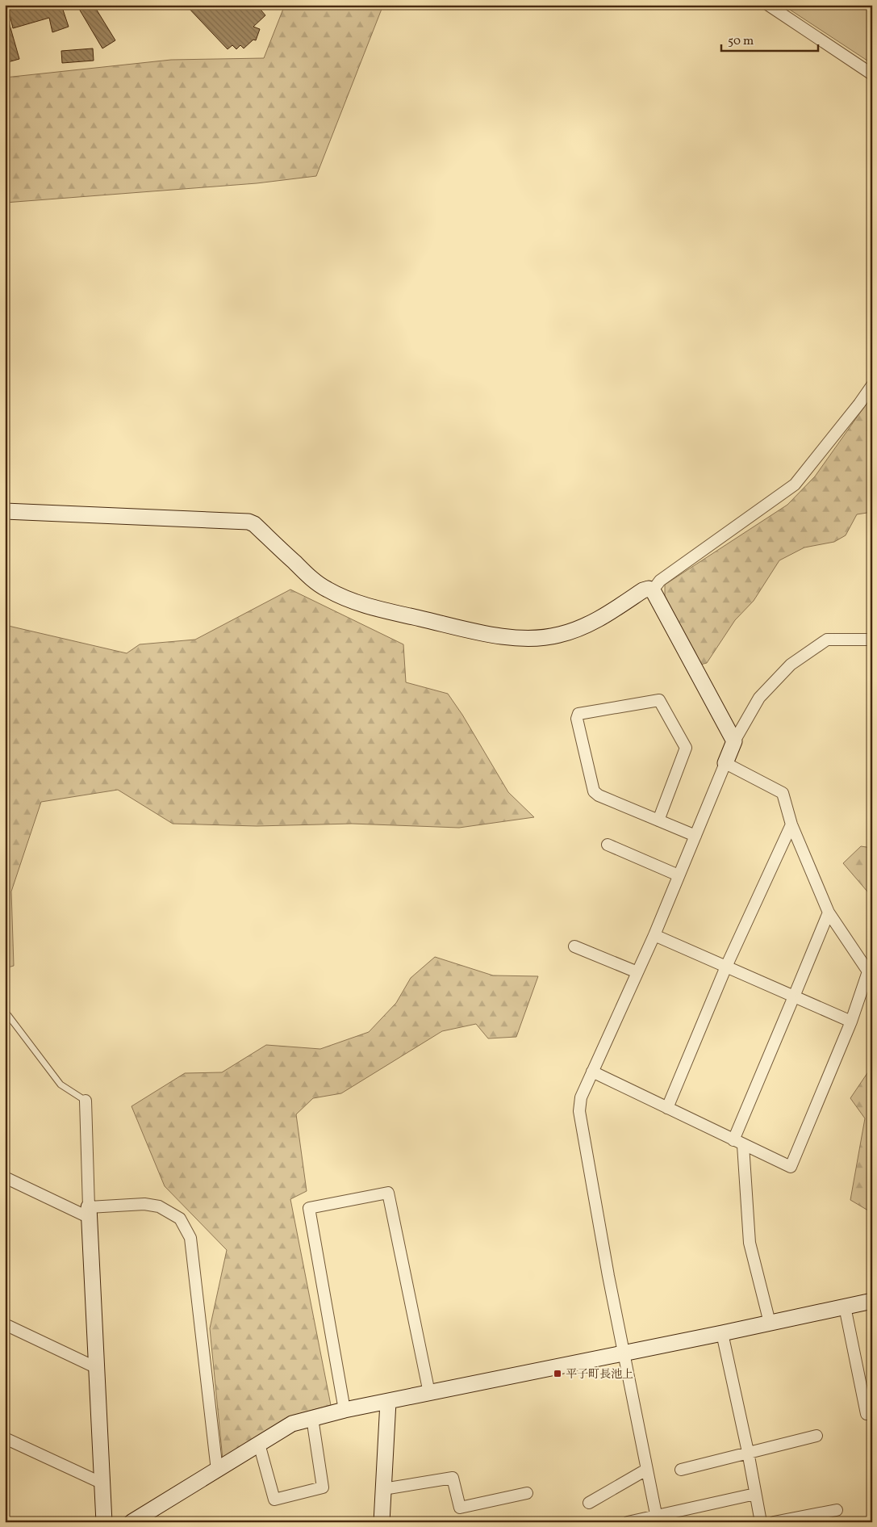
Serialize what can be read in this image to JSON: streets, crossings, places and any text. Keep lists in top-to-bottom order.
{
  "places": {
    "transit": ["平子町長池上"]
  },
  "scale_bar": "50 m"
}
